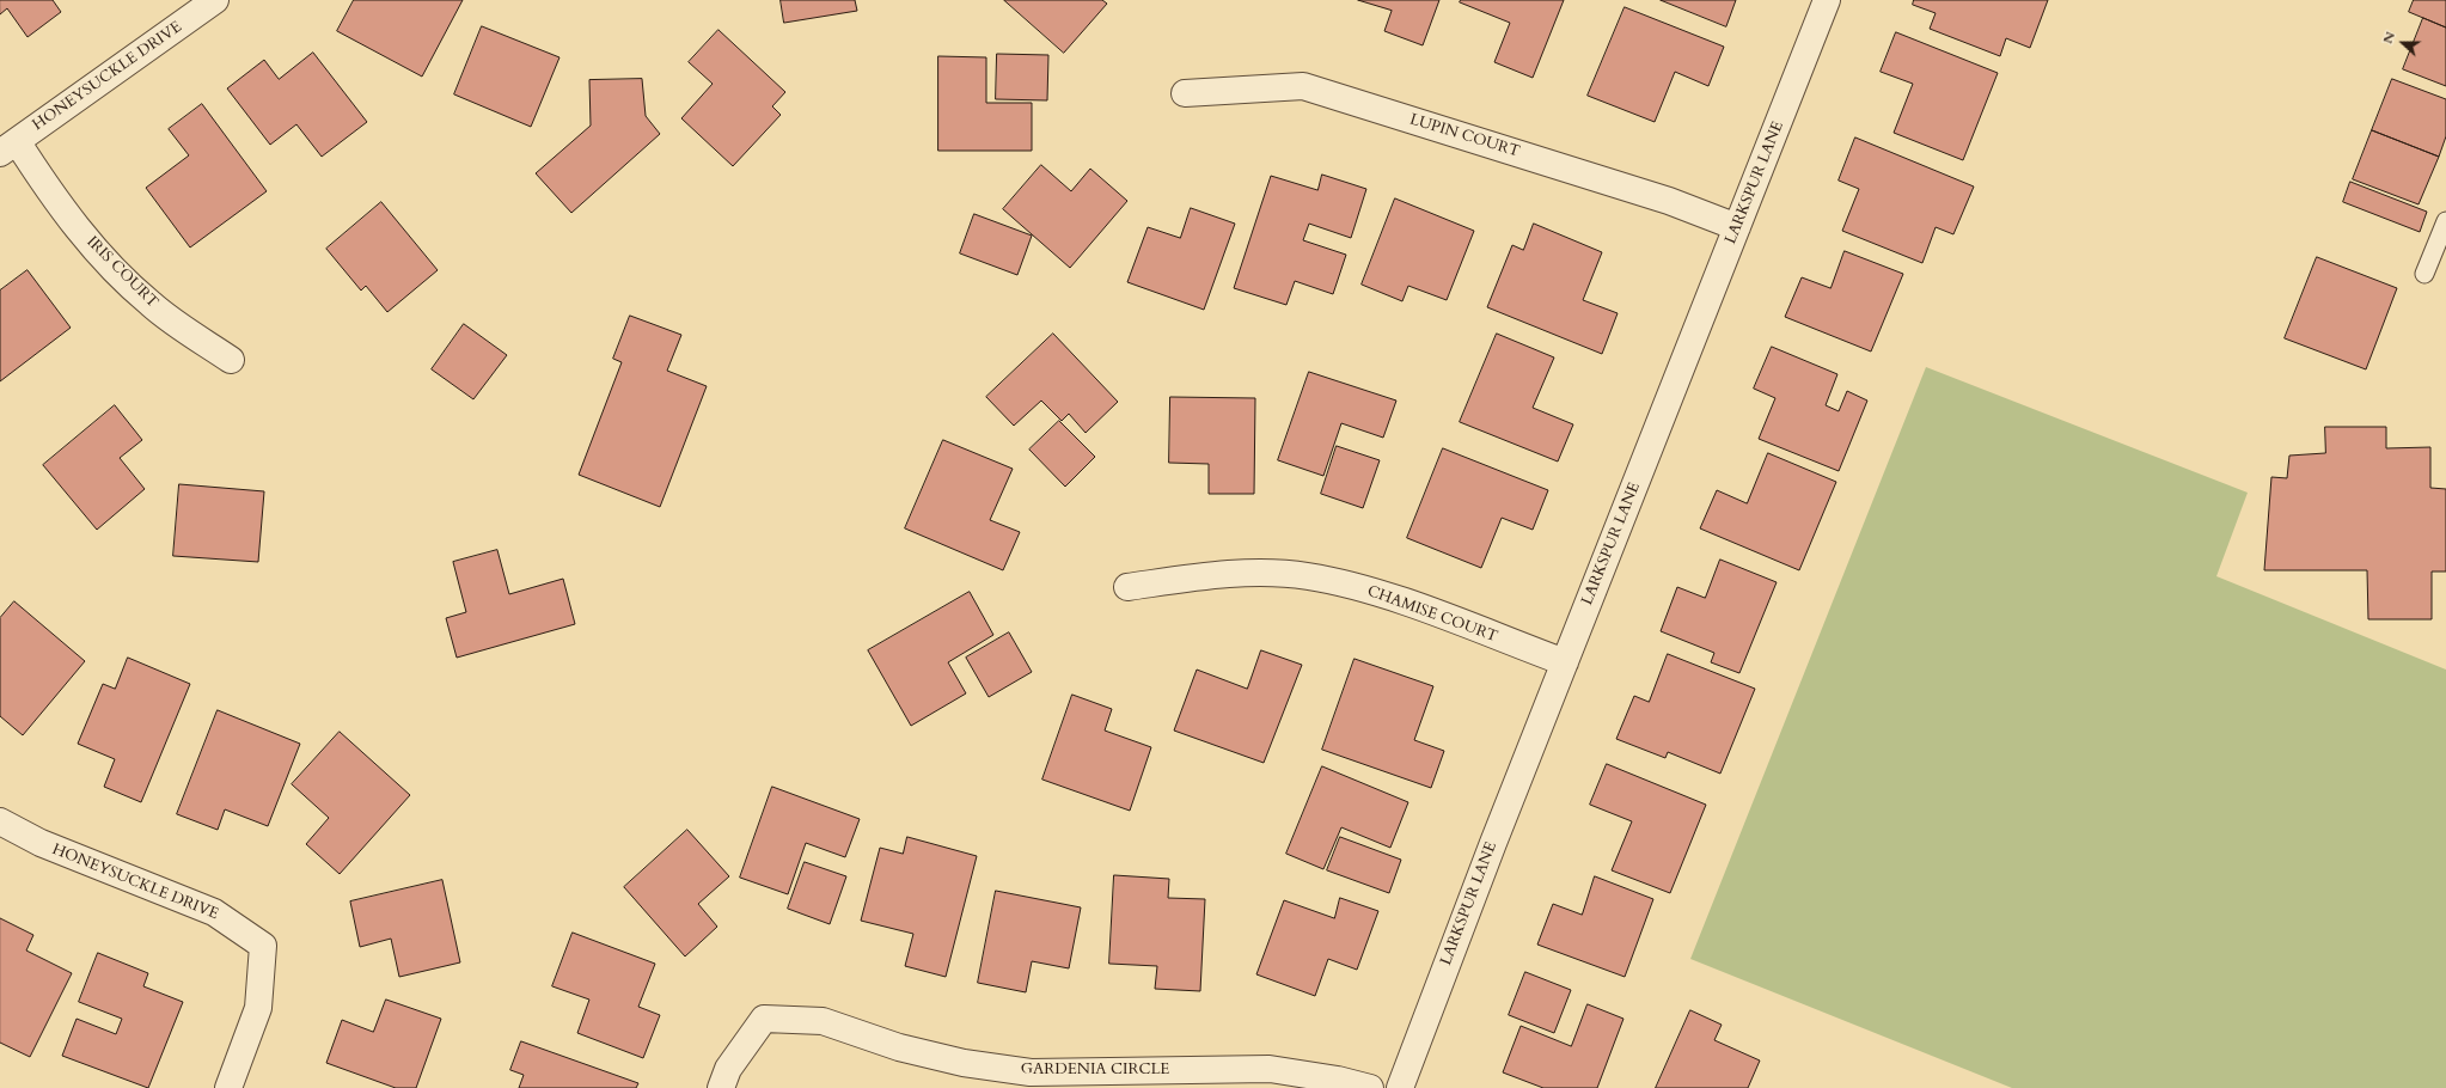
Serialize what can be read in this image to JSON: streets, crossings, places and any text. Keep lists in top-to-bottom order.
{
  "streets": {
    "street": [
      "HONEYSUCKLE DRIVE",
      "LUPIN COURT",
      "LARKSPUR LANE",
      "IRIS COURT",
      "CHAMISE COURT",
      "GARDENIA CIRCLE"
    ]
  },
  "crossings": [
    ["HONEYSUCKLE DRIVE", "IRIS COURT"],
    ["LUPIN COURT", "LARKSPUR LANE"],
    ["LARKSPUR LANE", "CHAMISE COURT"]
  ],
  "north": "left"
}
